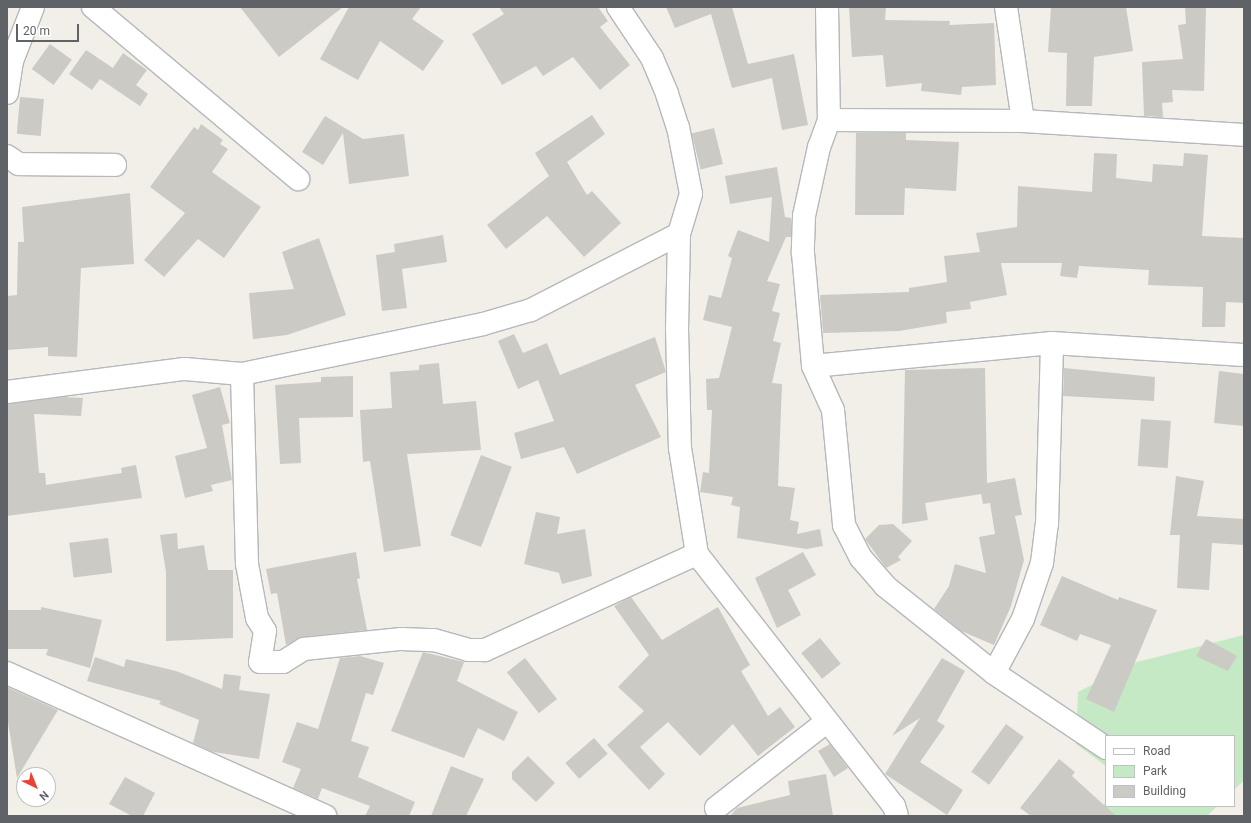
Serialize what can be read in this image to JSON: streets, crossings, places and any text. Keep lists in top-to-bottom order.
{
  "legend": ["Road", "Park", "Building"],
  "scale_bar": "20 m",
  "north": "bottom right"
}
